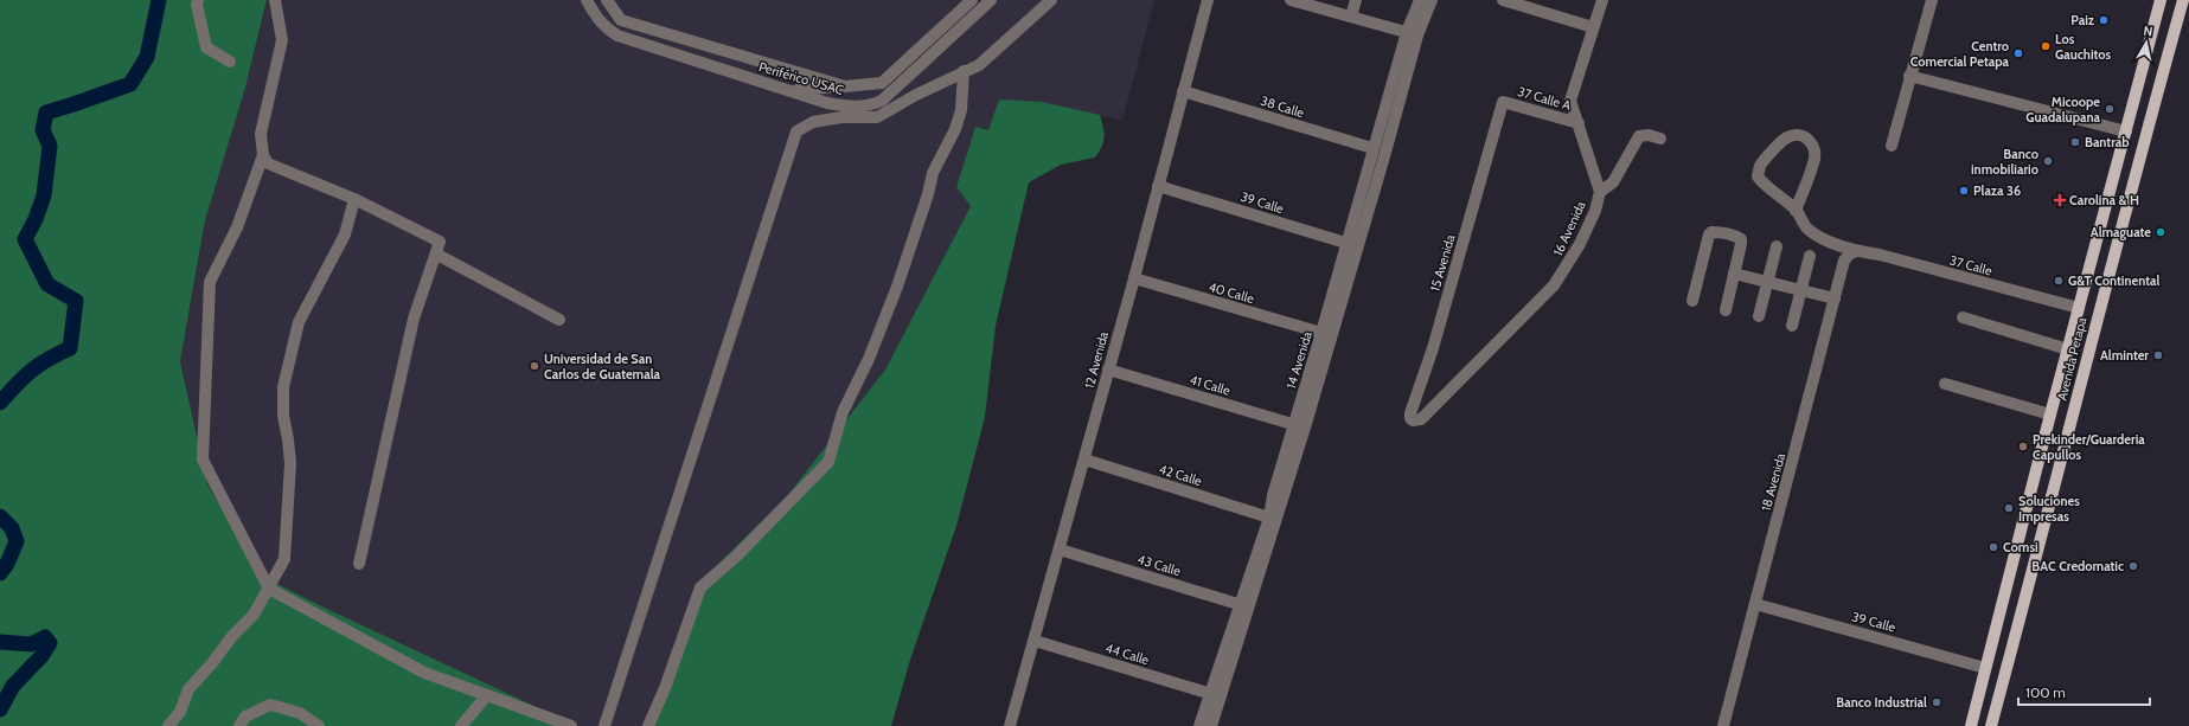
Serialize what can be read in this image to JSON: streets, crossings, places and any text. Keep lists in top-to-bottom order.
{
  "streets": {
    "main road": ["Avenida Petapa"],
    "street": [
      "Periférico USAC",
      "37 Calle A",
      "38 Calle",
      "39 Calle",
      "16 Avenida",
      "15 Avenida",
      "37 Calle",
      "40 Calle",
      "12 Avenida",
      "14 Avenida",
      "41 Calle",
      "42 Calle",
      "18 Avenida",
      "43 Calle",
      "44 Calle"
    ]
  },
  "crossings": [
    ["37 Calle A", "16 Avenida"],
    ["37 Calle A", "15 Avenida"],
    ["38 Calle", "12 Avenida"],
    ["38 Calle", "14 Avenida"],
    ["39 Calle", "Avenida Petapa"],
    ["39 Calle", "12 Avenida"],
    ["39 Calle", "14 Avenida"],
    ["39 Calle", "18 Avenida"],
    ["16 Avenida", "15 Avenida"],
    ["37 Calle", "Avenida Petapa"],
    ["37 Calle", "18 Avenida"],
    ["40 Calle", "12 Avenida"],
    ["40 Calle", "14 Avenida"],
    ["12 Avenida", "41 Calle"],
    ["12 Avenida", "42 Calle"],
    ["12 Avenida", "43 Calle"],
    ["12 Avenida", "44 Calle"],
    ["14 Avenida", "41 Calle"],
    ["14 Avenida", "42 Calle"],
    ["14 Avenida", "43 Calle"],
    ["14 Avenida", "44 Calle"]
  ],
  "places": {
    "other": [
      "Paiz",
      "Los Gauchitos",
      "Centro Comercial Petapa",
      "Micoope Guadalupana",
      "Bantrab",
      "Banco inmobiliario",
      "Plaza 36",
      "Almaguate",
      "G&T Continental",
      "Alminter",
      "Universidad de San Carlos de Guatemala",
      "Prekinder/Guarderia Capullos",
      "Soluciones Impresas",
      "Comsi",
      "BAC Credomatic",
      "Banco Industrial"
    ],
    "health": ["Carolina & H"]
  },
  "scale_bar": "100 m",
  "north": "top"
}
